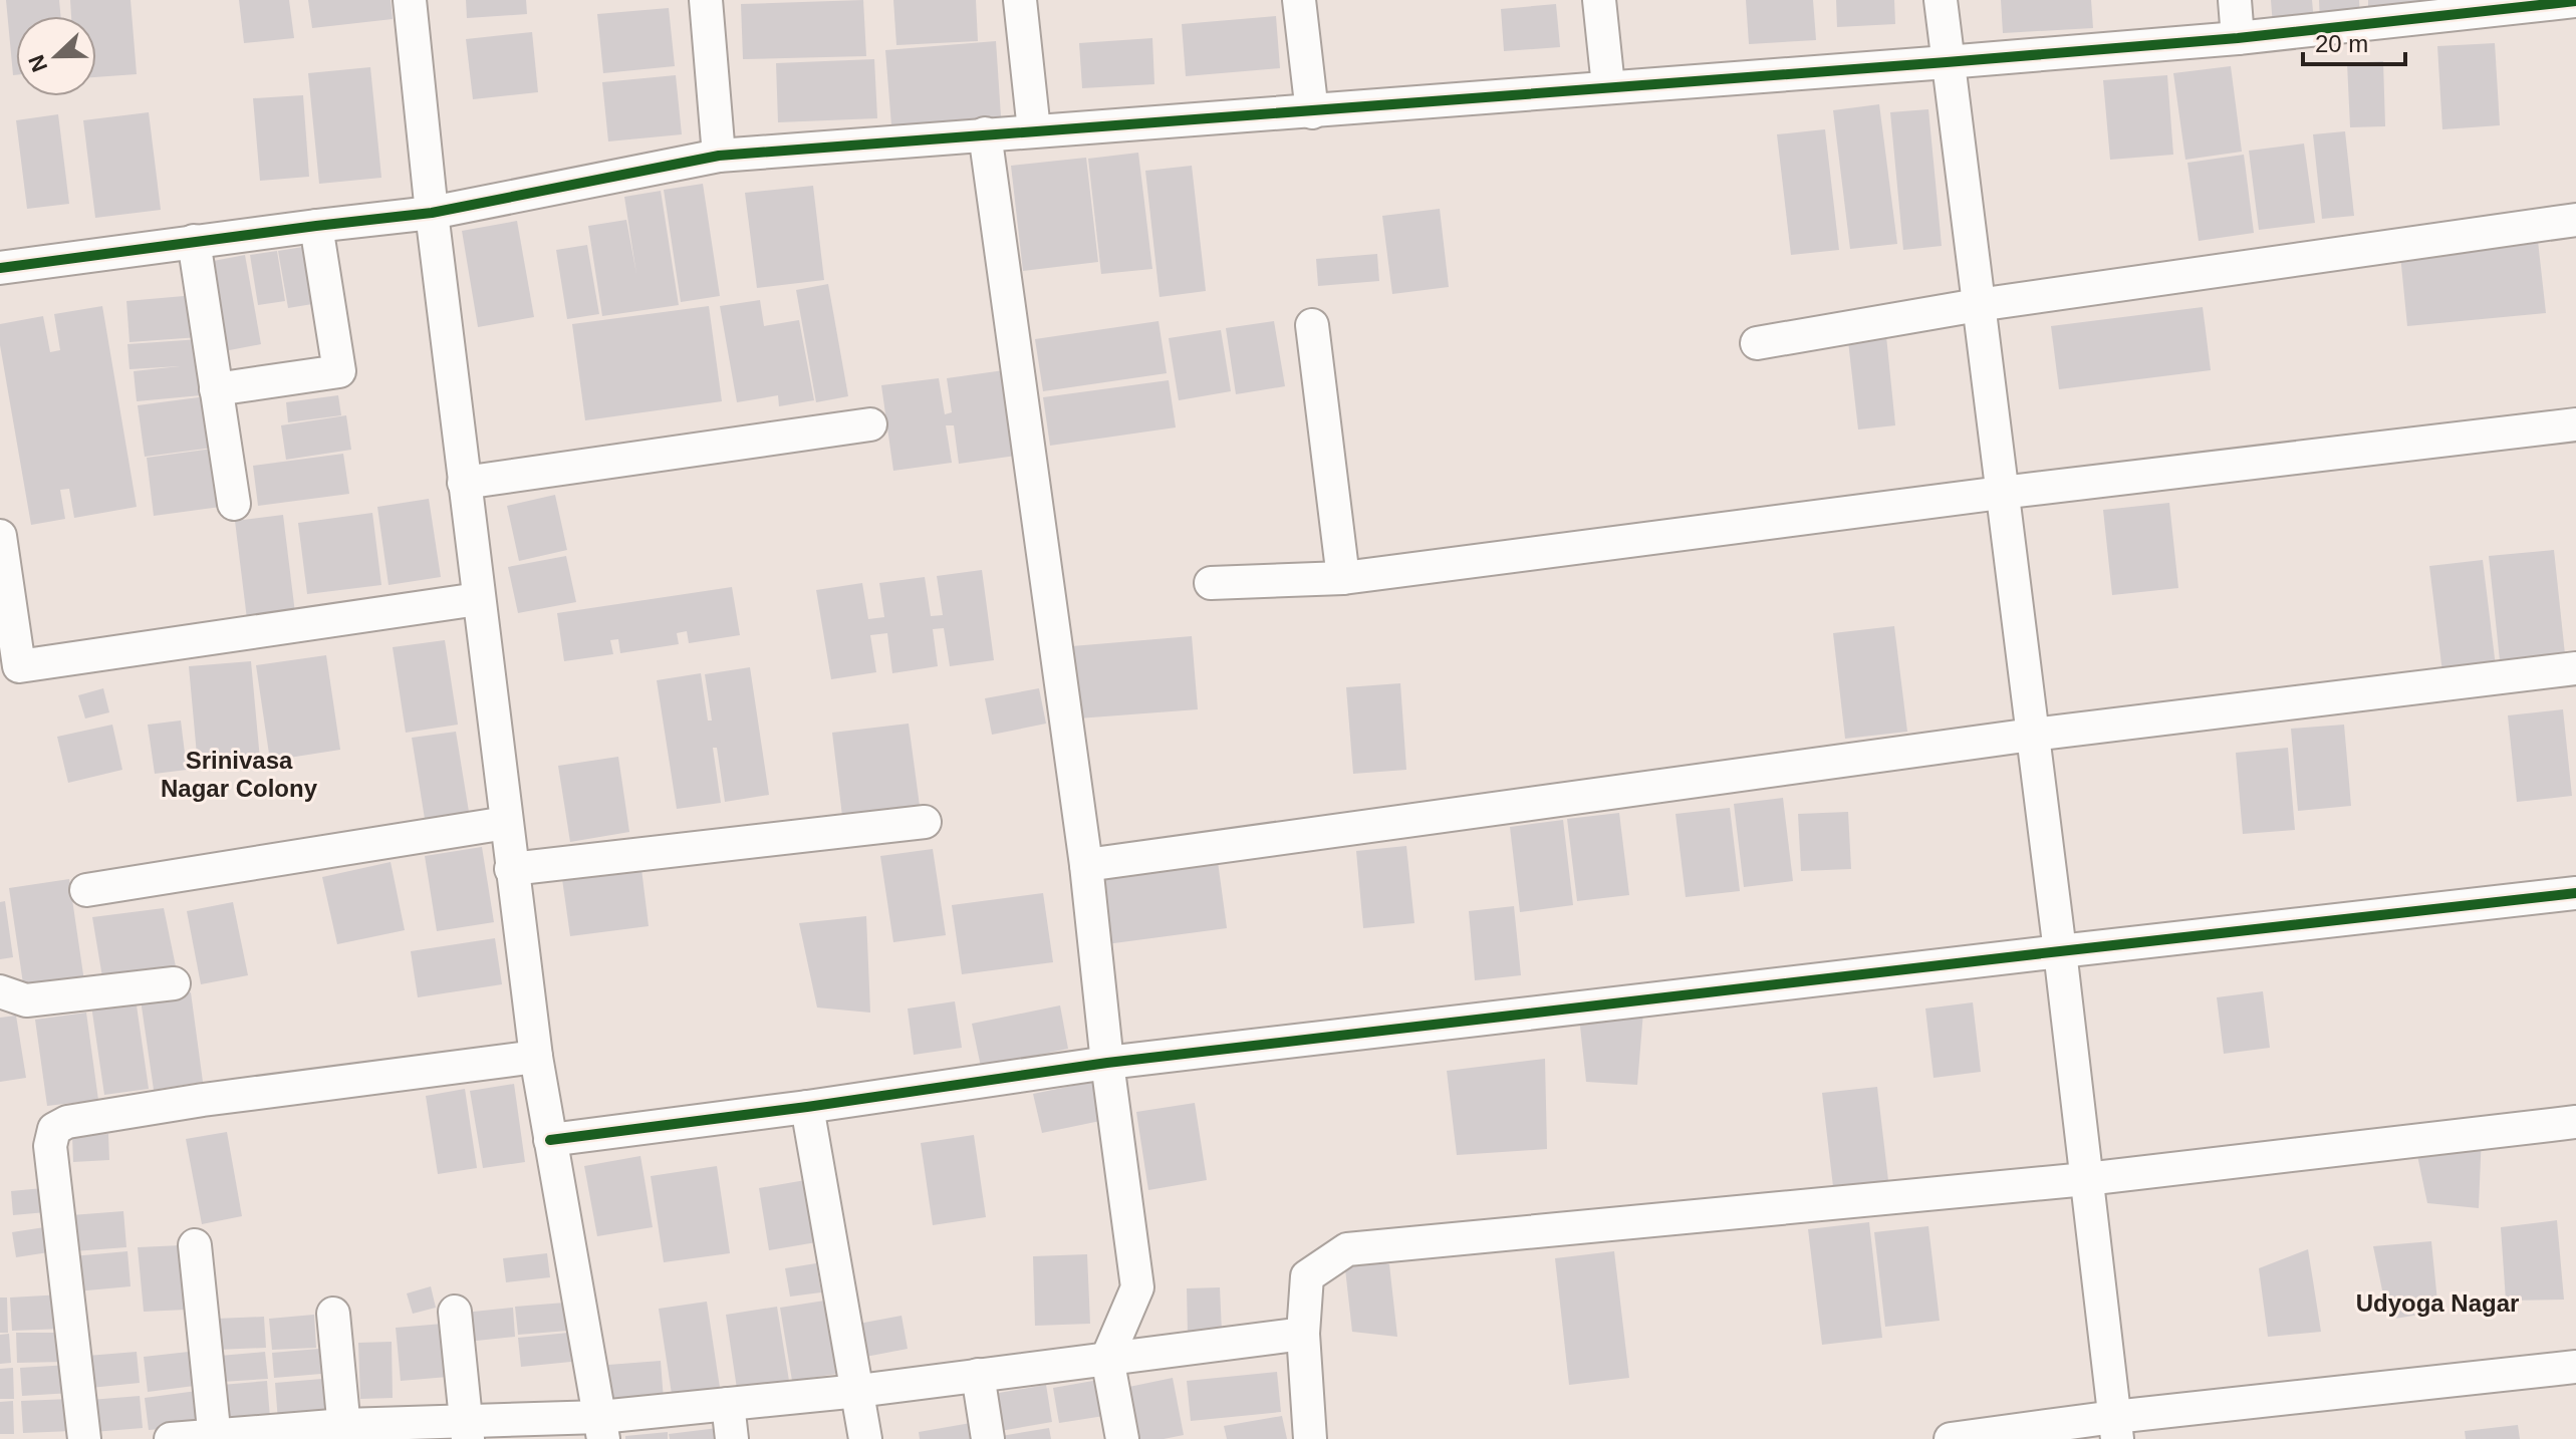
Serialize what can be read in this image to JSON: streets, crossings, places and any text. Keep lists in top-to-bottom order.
{
  "districts": ["Srinivasa Nagar Colony", "Udyoga Nagar"],
  "scale_bar": "20 m",
  "north": "left"
}
